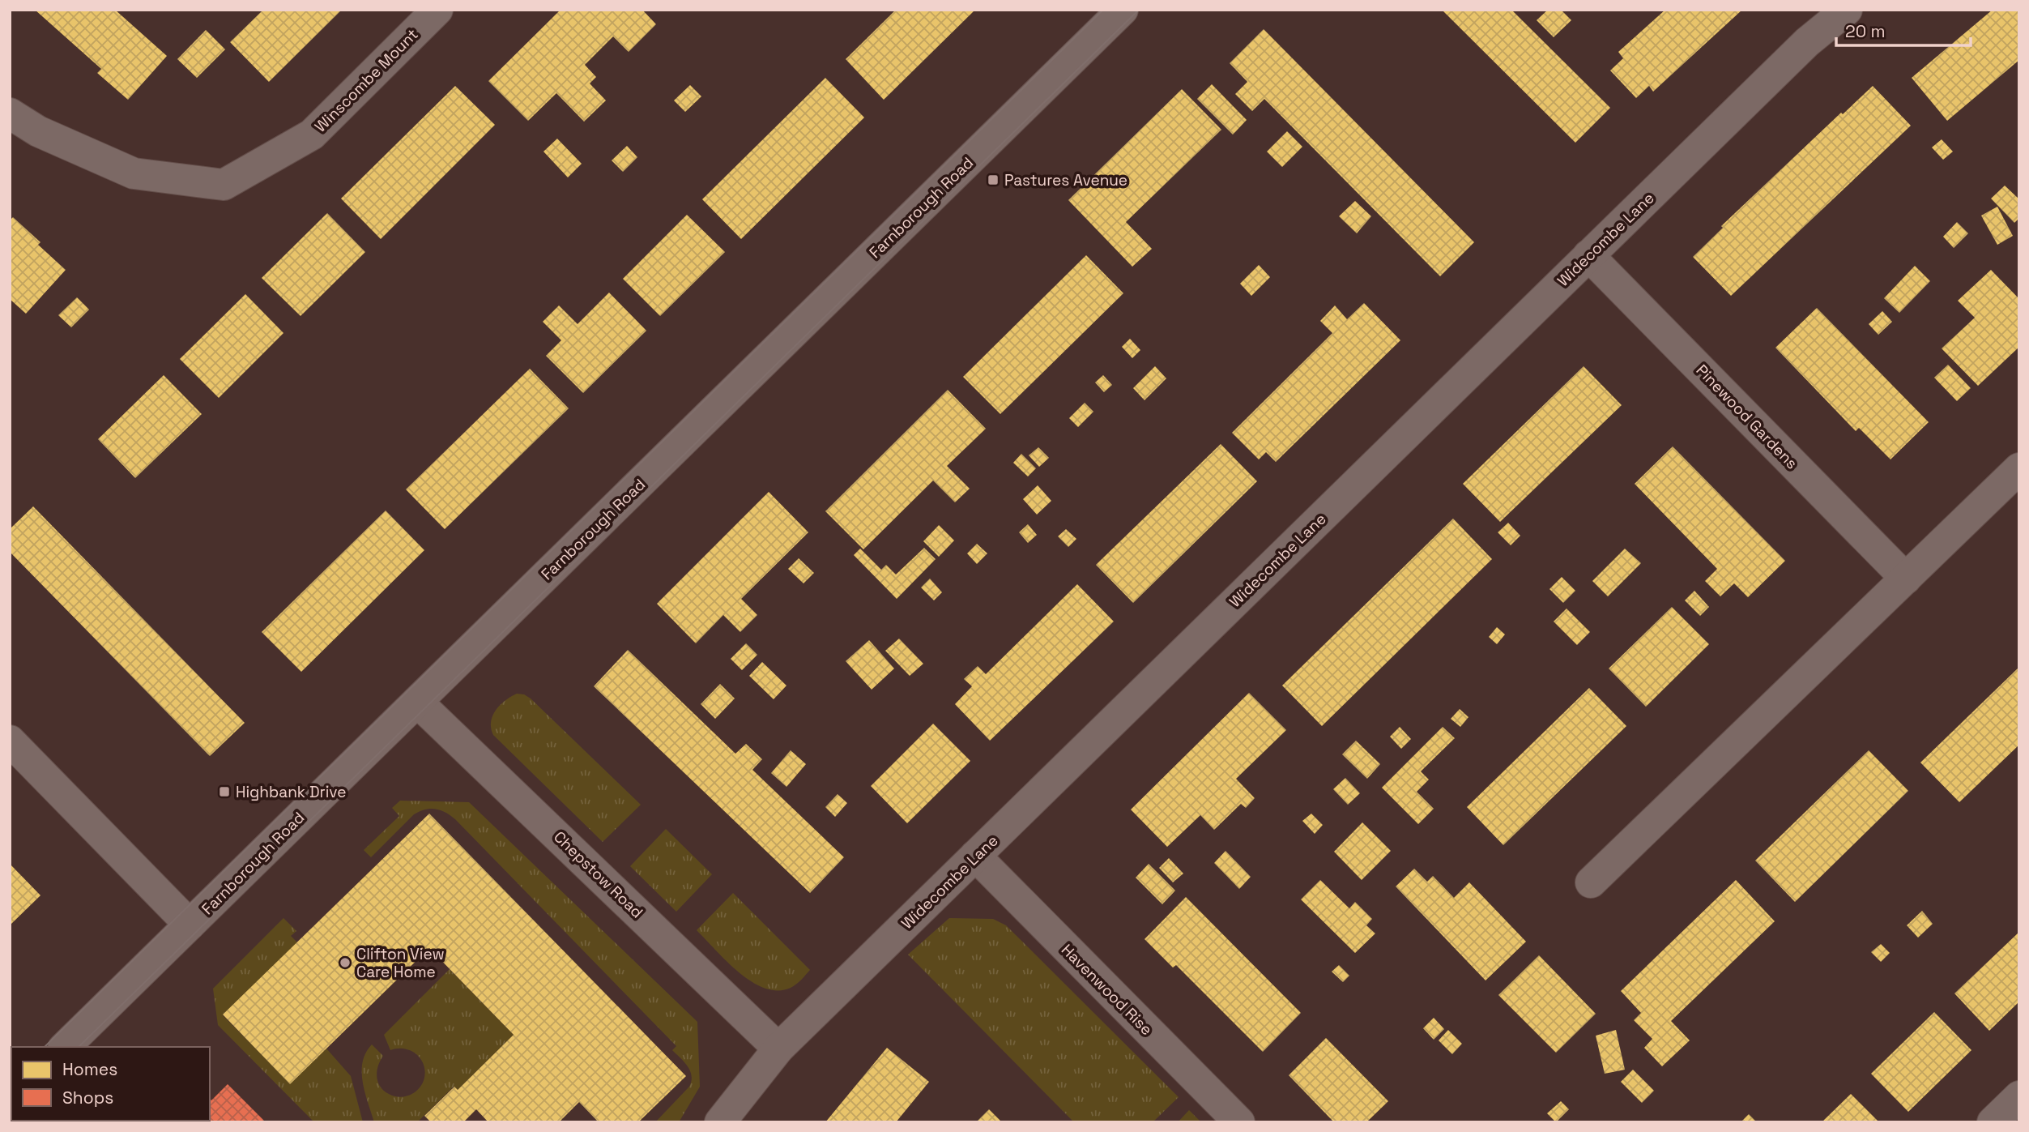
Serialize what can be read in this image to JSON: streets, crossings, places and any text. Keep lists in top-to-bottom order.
{
  "streets": {
    "street": [
      "Winscombe Mount",
      "Farnborough Road",
      "Widecombe Lane",
      "Pinewood Gardens",
      "Chepstow Road",
      "Havenwood Rise"
    ]
  },
  "crossings": [
    ["Farnborough Road", "Chepstow Road"],
    ["Widecombe Lane", "Pinewood Gardens"],
    ["Widecombe Lane", "Chepstow Road"],
    ["Widecombe Lane", "Havenwood Rise"]
  ],
  "places": {
    "transit": ["Pastures Avenue", "Highbank Drive"],
    "other": ["Clifton View Care Home"]
  },
  "legend": ["Homes", "Shops"],
  "scale_bar": "20 m"
}
